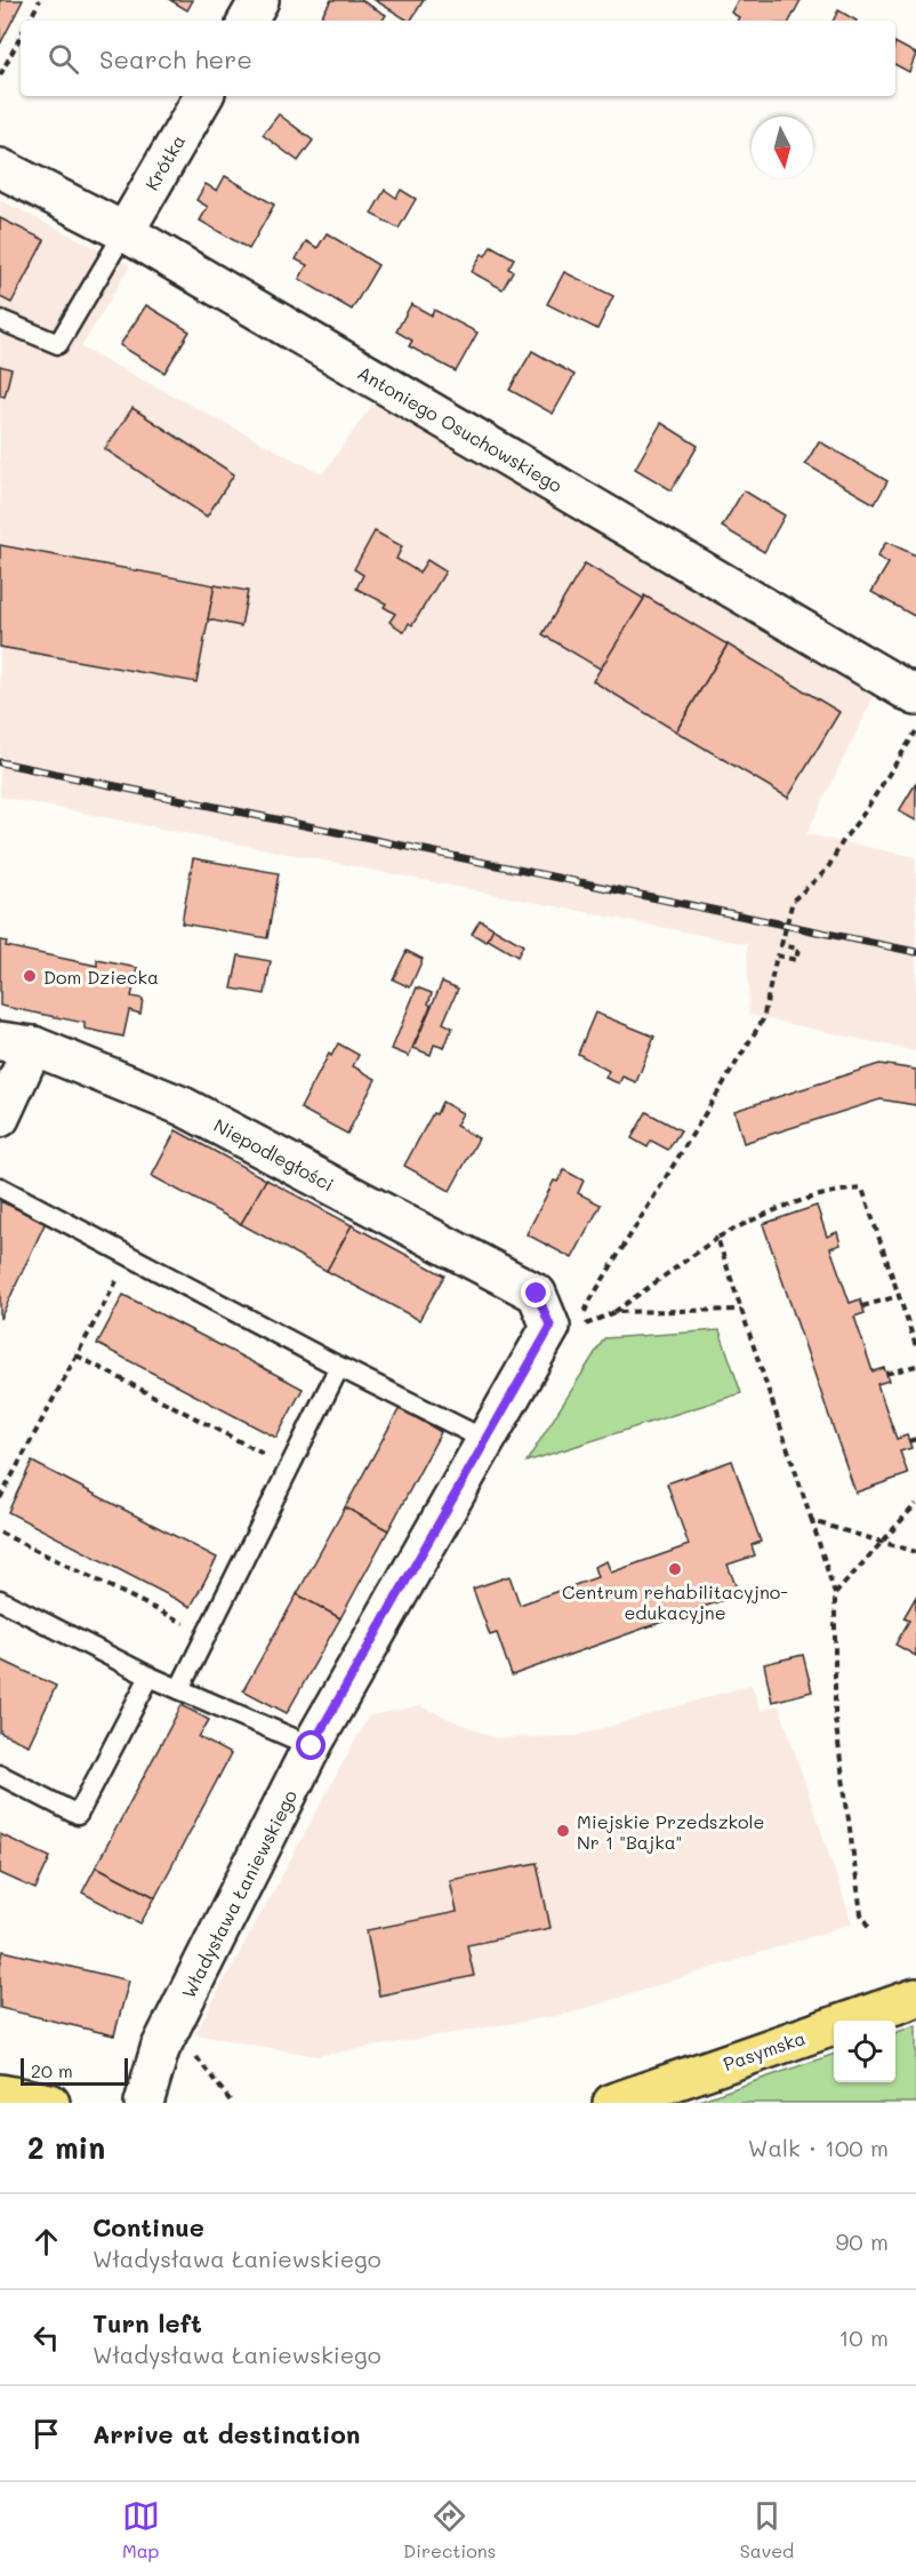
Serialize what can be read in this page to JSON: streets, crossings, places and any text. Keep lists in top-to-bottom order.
{
  "streets": {
    "main road": ["Pasymska"],
    "street": [
      "Krótka",
      "Antoniego Osuchowskiego",
      "Niepodległości",
      "Władysława Łaniewskiego"
    ]
  },
  "crossings": [
    ["Krótka", "Antoniego Osuchowskiego"],
    ["Niepodległości", "Władysława Łaniewskiego"]
  ],
  "places": ["Dom Dziecka", "Centrum rehabilitacyjno- edukacyjne", "Miejskie Przedszkole Nr 1 \"Bajka\""],
  "scale_bar": "20 m",
  "north": "bottom",
  "page": {
    "search": "Search here",
    "scale": "20 m",
    "heading": ["2 min", "Walk · 100 m"],
    "list": [
      ["Continue", "Władysława Łaniewskiego", "90 m"],
      ["Turn left", "Władysława Łaniewskiego", "10 m"],
      "Arrive at destination"
    ],
    "nav": ["Map", "Directions", "Saved"]
  }
}
